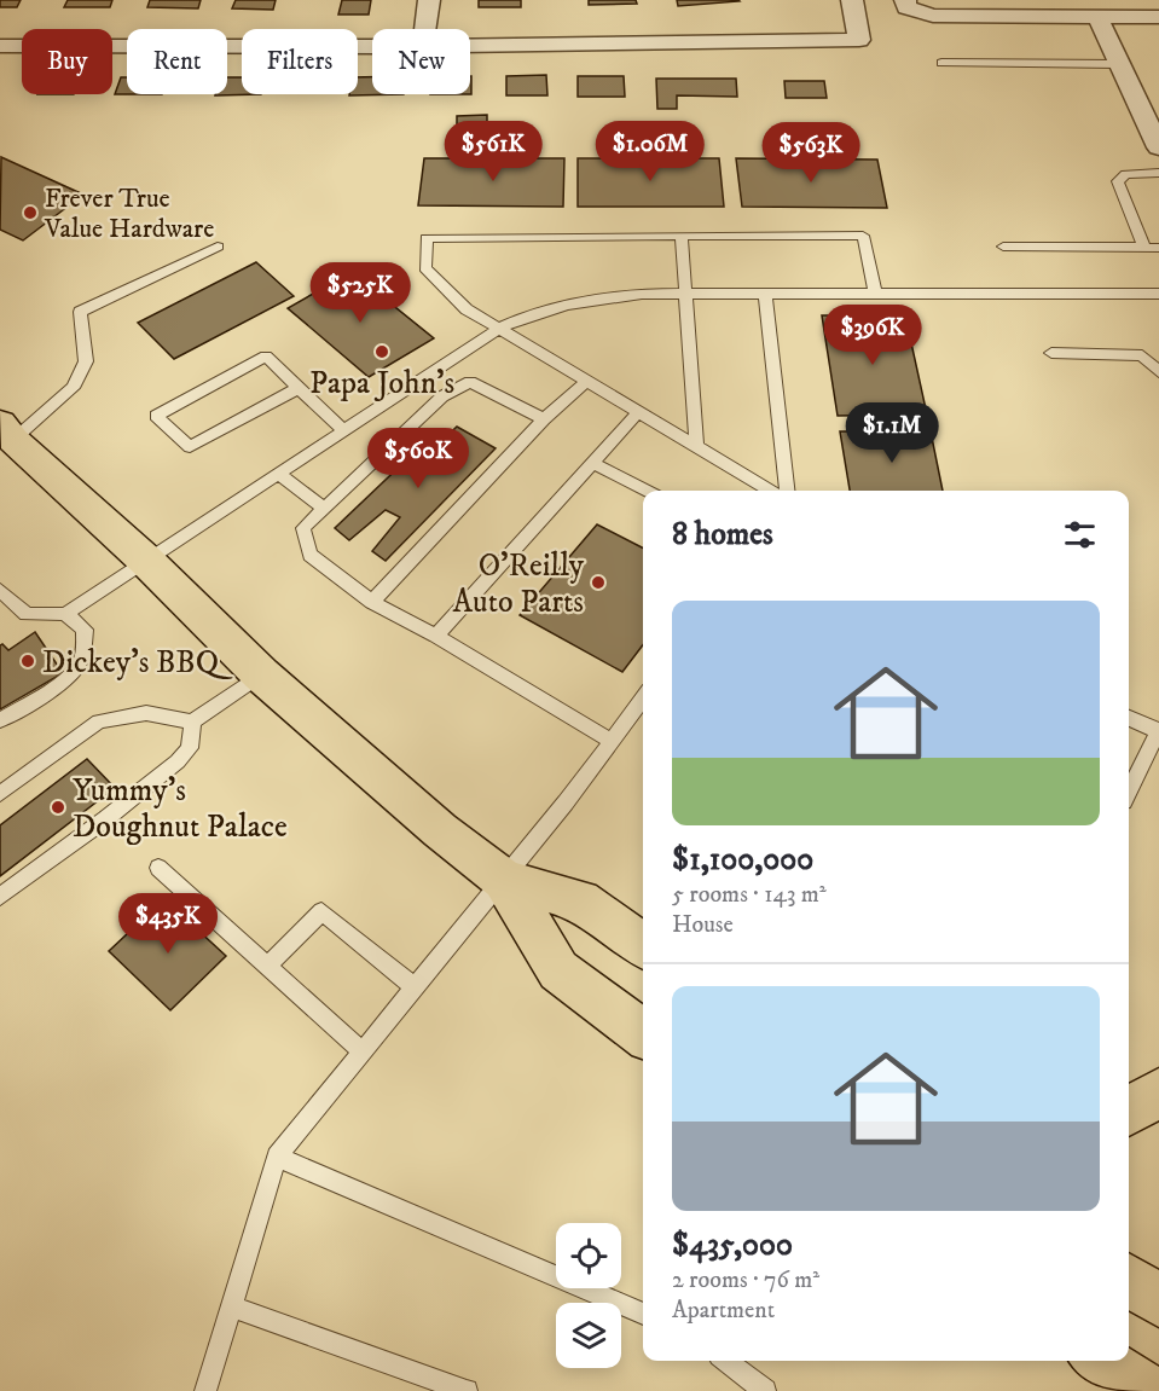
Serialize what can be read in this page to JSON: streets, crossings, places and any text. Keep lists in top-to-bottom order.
{
  "places": [
    "Frever True Value Hardware",
    "Papa John's",
    "O'Reilly Auto Parts",
    "Dickey's BBQ",
    "Yummy's Doughnut Palace"
  ],
  "page": {
    "chip": [
      "Buy",
      "Rent",
      "Filters",
      "New"
    ],
    "price": [
      "$561K",
      "$1.06M",
      "$563K",
      "$525K",
      "$396K",
      "$1.1M",
      "$560K",
      "$435K"
    ],
    "heading": "8 homes",
    "list": [
      {
        "name": "$1,100,000",
        "note": "5 rooms · 143 m² · House"
      },
      {
        "name": "$435,000",
        "note": "2 rooms · 76 m² · Apartment"
      }
    ]
  }
}
